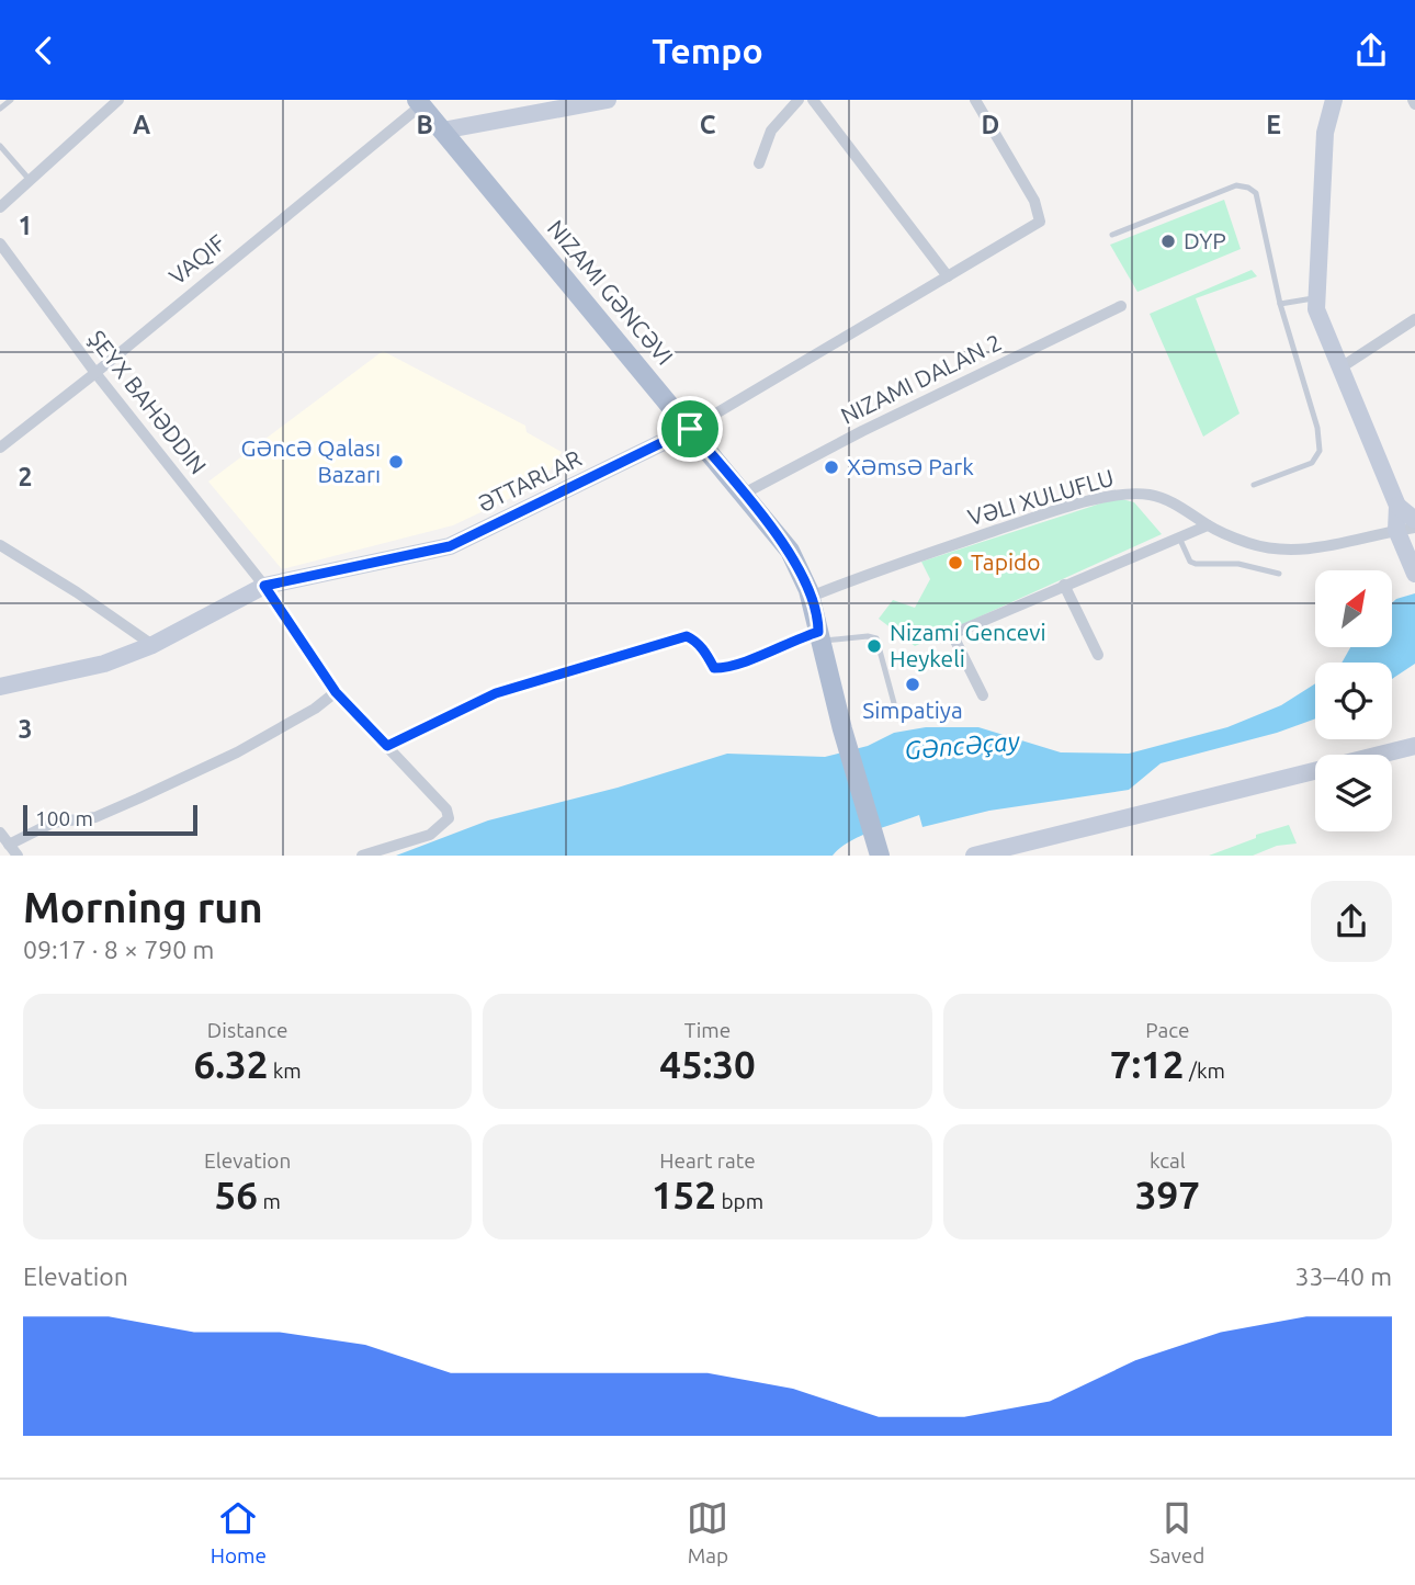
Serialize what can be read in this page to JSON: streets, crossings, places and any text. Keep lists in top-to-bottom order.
{
  "streets": {
    "main road": ["NIZAMI GƏNCƏVI"],
    "street": [
      "VAQIF",
      "NIZAMI DALAN 2",
      "ŞEYX BAHƏDDIN",
      "ƏTTARLAR",
      "VƏLI XULUFLU"
    ]
  },
  "crossings": [
    ["VAQIF", "NIZAMI GƏNCƏVI"],
    ["VAQIF", "ŞEYX BAHƏDDIN"],
    ["NIZAMI GƏNCƏVI", "NIZAMI DALAN 2"],
    ["NIZAMI GƏNCƏVI", "ƏTTARLAR"],
    ["NIZAMI GƏNCƏVI", "VƏLI XULUFLU"],
    ["ŞEYX BAHƏDDIN", "ƏTTARLAR"]
  ],
  "water": ["Gəncəçay"],
  "places": [
    "DYP",
    "Gəncə Qalası Bazarı",
    "Xəmsə Park",
    "Tapido",
    "Nizami Gencevi Heykeli",
    "Simpatiya"
  ],
  "scale_bar": "100 m",
  "north": "top right",
  "page": {
    "header": "Tempo",
    "scale": "100 m",
    "heading": ["Morning run", "09:17 · 8 × 790 m"],
    "stats": [
      ["Distance", "6.32 km"],
      ["Time", "45:30"],
      ["Pace", "7:12 /km"],
      ["Elevation", "56 m"],
      ["Heart rate", "152 bpm"],
      ["kcal", "397"]
    ],
    "chart": ["Elevation", "33–40 m"],
    "tabs": ["Home", "Map", "Saved"]
  },
  "grid": {
    "columns": [
      "A",
      "B",
      "C",
      "D",
      "E"
    ],
    "rows": ["1", "2", "3"]
  }
}
